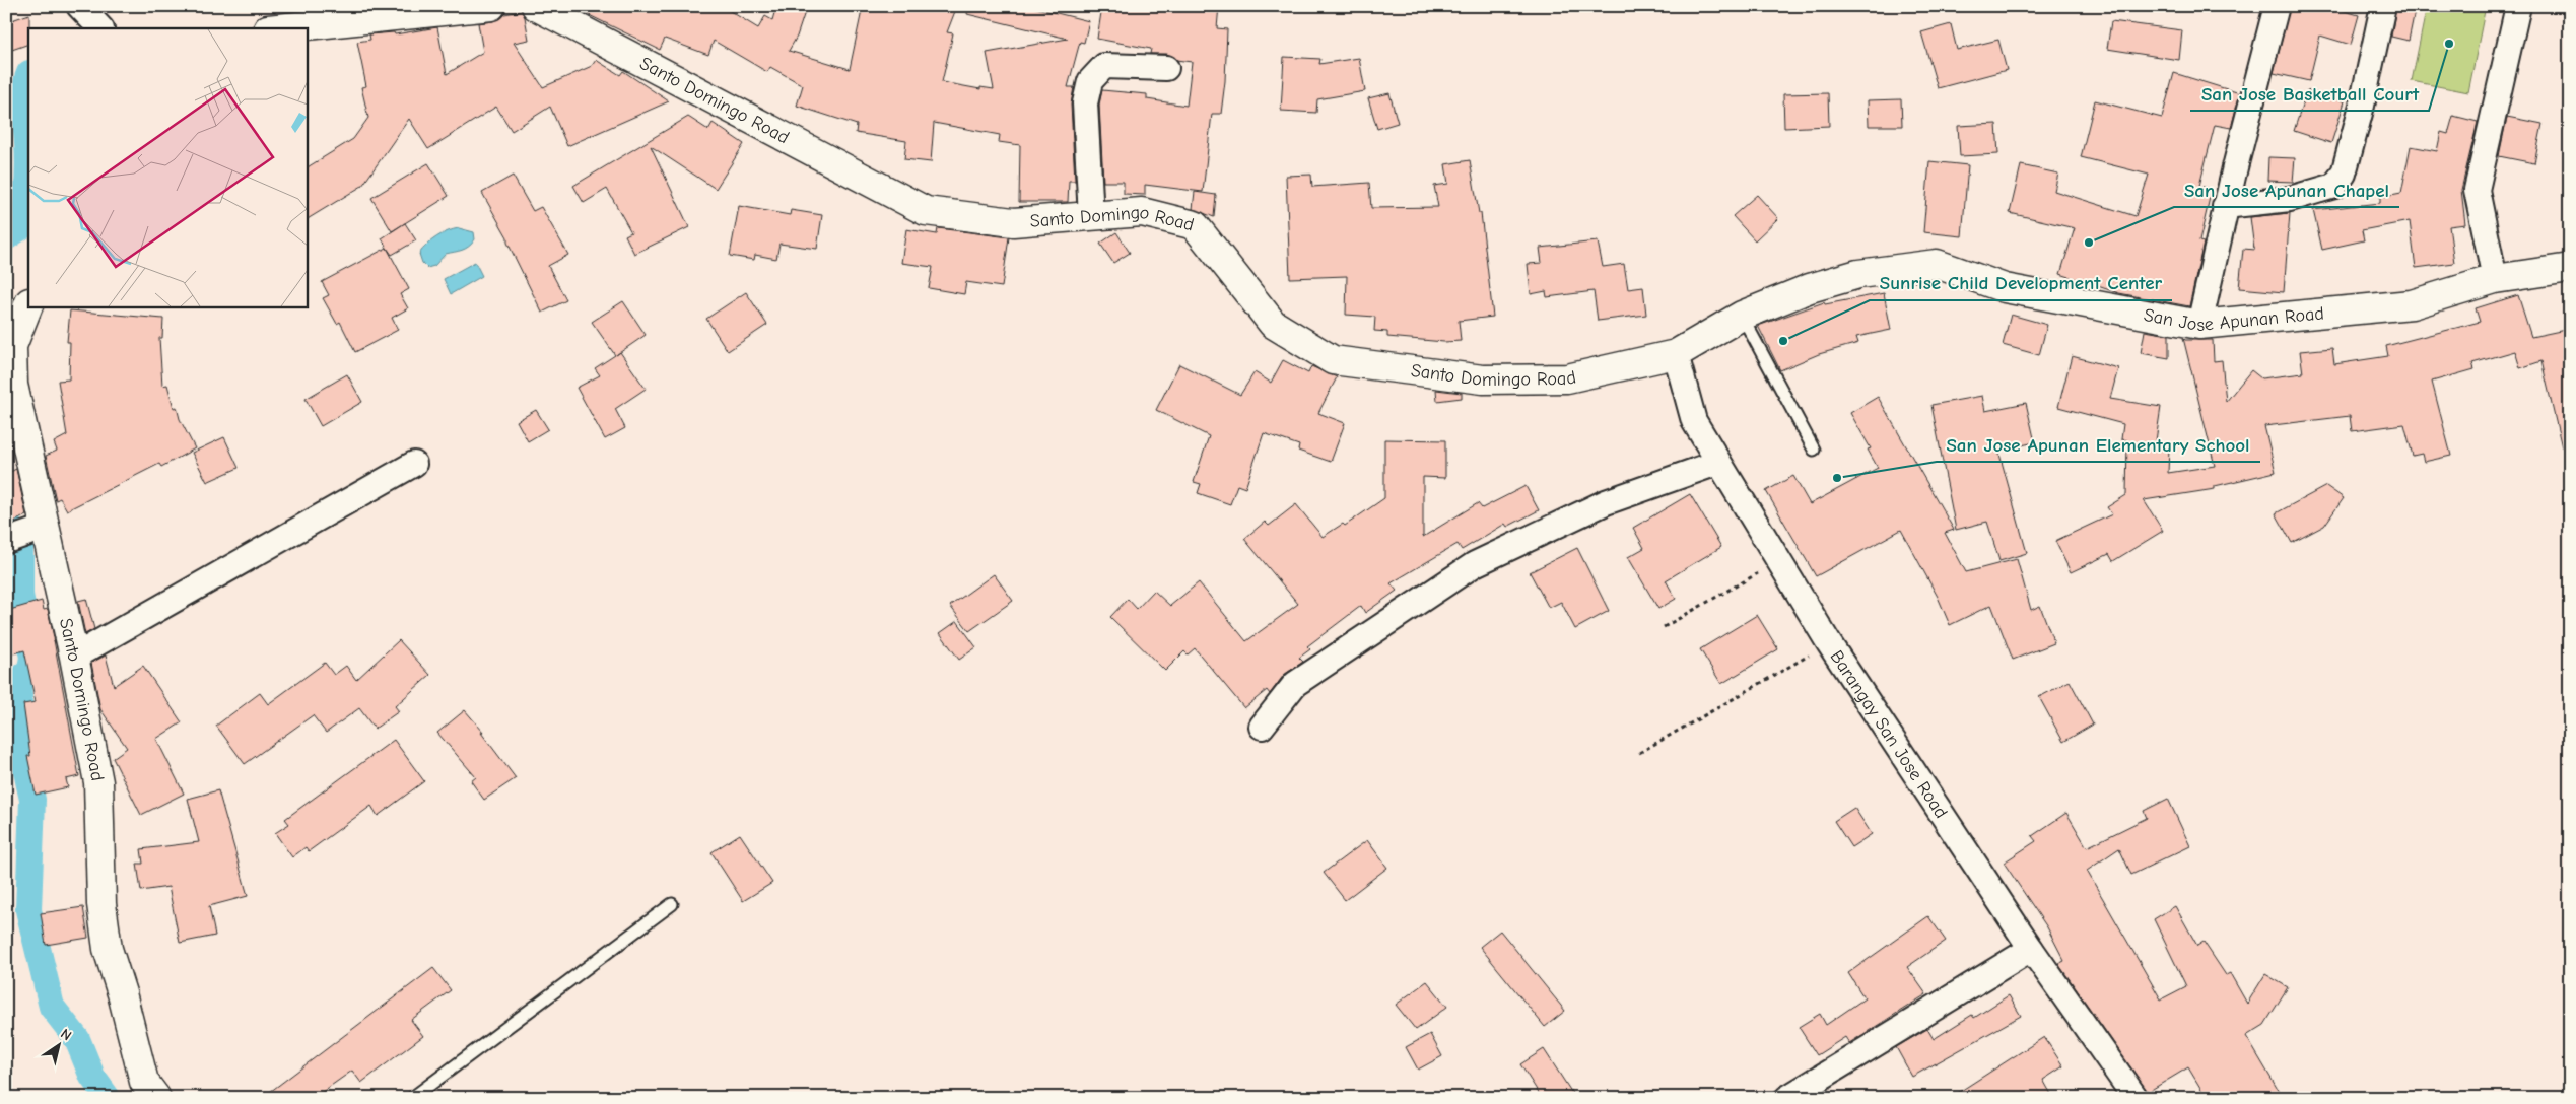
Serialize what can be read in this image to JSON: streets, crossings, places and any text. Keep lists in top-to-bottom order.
{
  "streets": {
    "street": ["Santo Domingo Road", "San Jose Apunan Road", "Barangay San Jose Road"]
  },
  "crossings": [
    ["Santo Domingo Road", "San Jose Apunan Road"],
    ["Santo Domingo Road", "Barangay San Jose Road"],
    ["San Jose Apunan Road", "Barangay San Jose Road"]
  ],
  "places": [
    "San Jose Basketball Court",
    "San Jose Apunan Chapel",
    "Sunrise Child Development Center",
    "San Jose Apunan Elementary School"
  ],
  "north": "top right"
}
